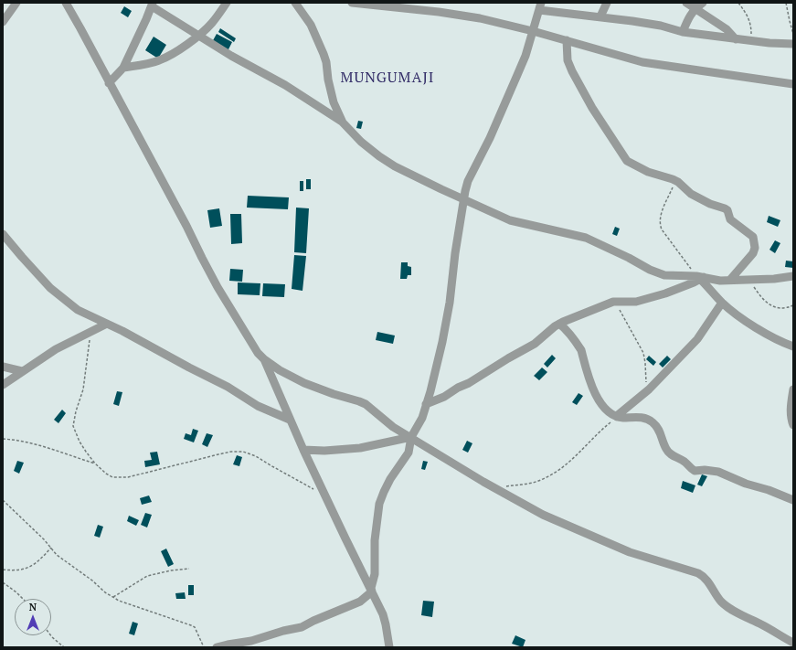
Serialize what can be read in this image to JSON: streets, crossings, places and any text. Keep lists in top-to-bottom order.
{
  "districts": ["MUNGUMAJI"],
  "north": "top"
}
